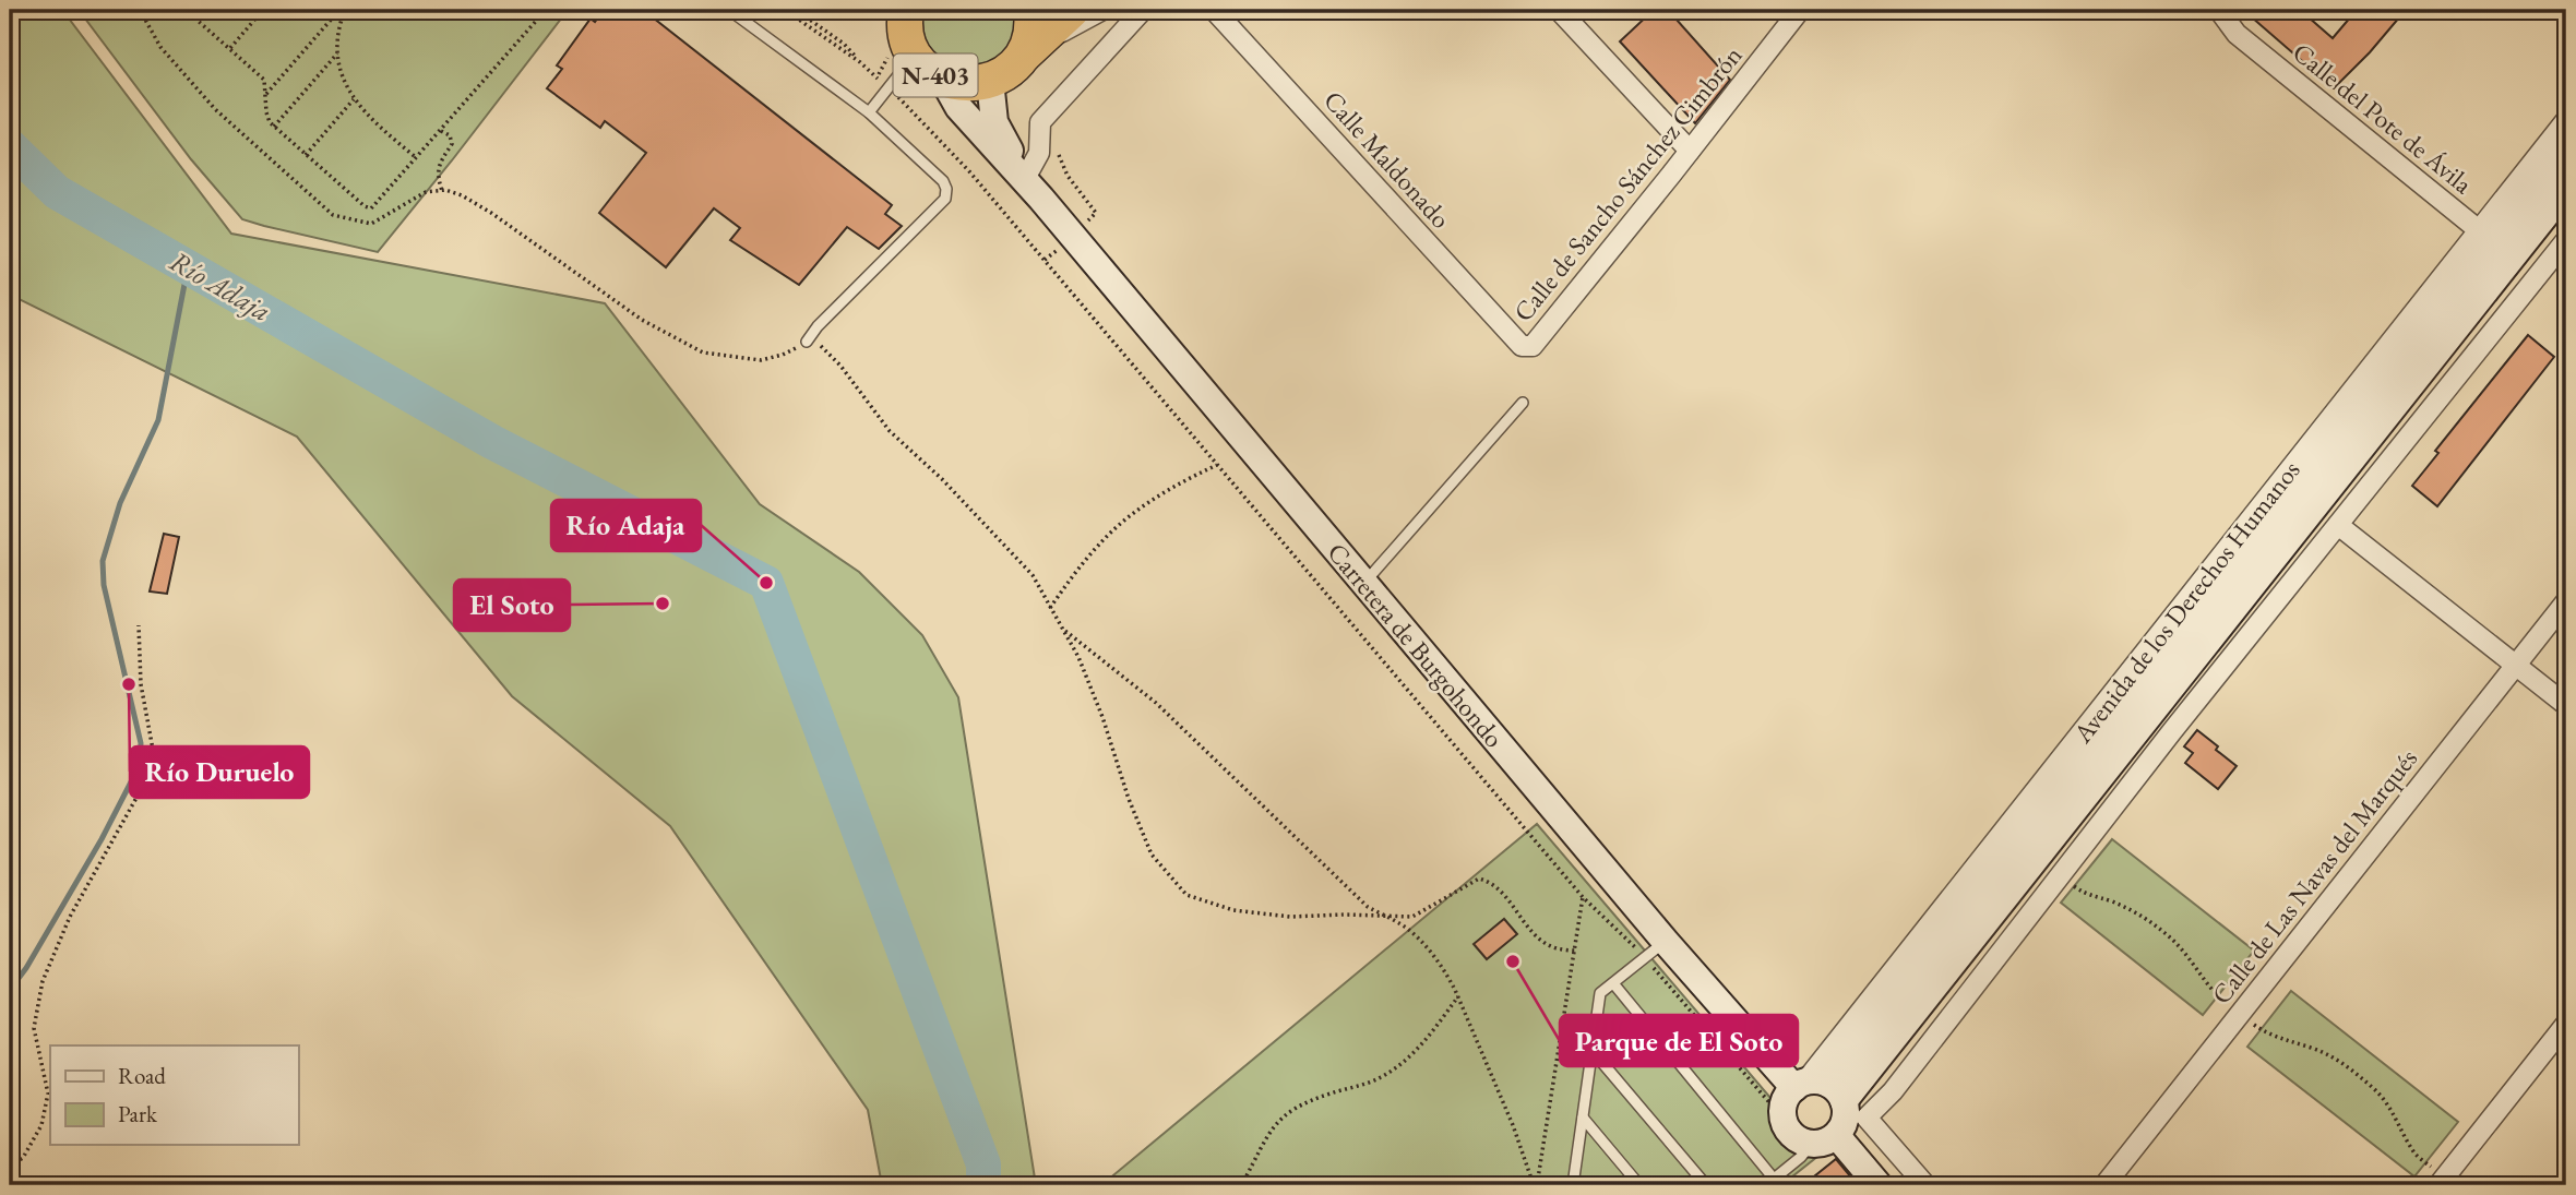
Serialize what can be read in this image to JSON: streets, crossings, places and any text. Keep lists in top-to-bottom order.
{
  "streets": {
    "highway": ["N-403"],
    "main road": ["Avenida de los Derechos Humanos", "Carretera de Burgohondo"],
    "street": [
      "Calle del Pote de Ávila",
      "Calle Maldonado",
      "Calle de Sancho Sánchez Cimbrón",
      "Calle de Las Navas del Marqués"
    ]
  },
  "crossings": [
    ["N-403", "Carretera de Burgohondo"],
    ["Calle del Pote de Ávila", "Avenida de los Derechos Humanos"],
    ["Calle Maldonado", "Calle de Sancho Sánchez Cimbrón"],
    ["Avenida de los Derechos Humanos", "Carretera de Burgohondo"]
  ],
  "water": ["Río Adaja"],
  "places": [
    "Río Adaja",
    "El Soto",
    "Río Duruelo",
    "Parque de El Soto"
  ],
  "legend": ["Road", "Park"]
}
